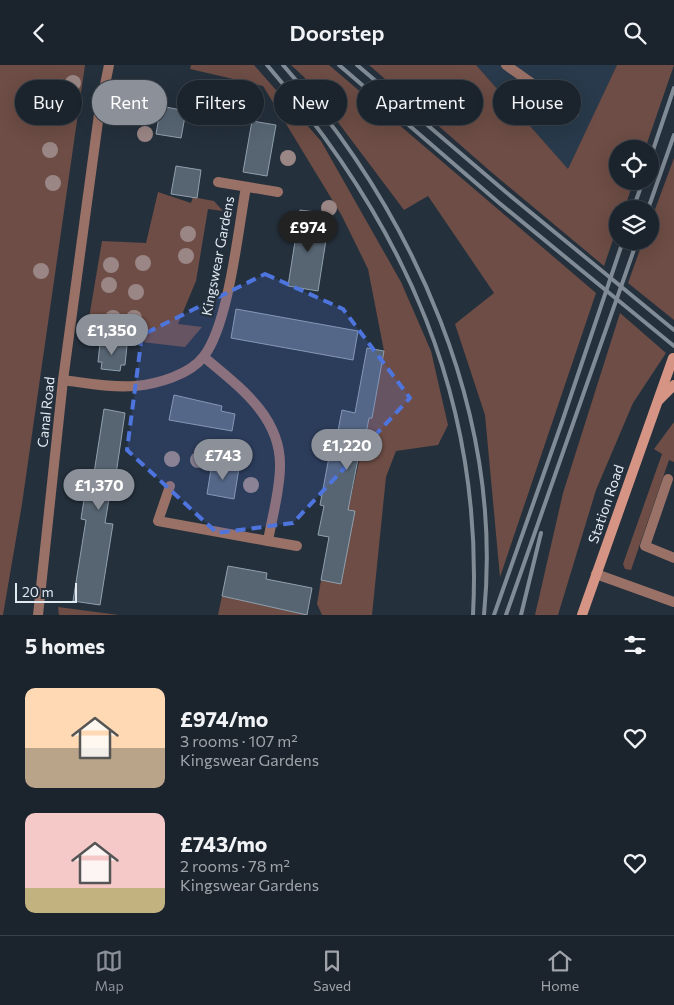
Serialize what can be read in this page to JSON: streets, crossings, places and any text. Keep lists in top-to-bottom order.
{
  "streets": {
    "main road": ["Station Road"],
    "street": ["Kingswear Gardens", "Canal Road"]
  },
  "scale_bar": "20 m",
  "page": {
    "header": "Doorstep",
    "chip": [
      "Buy",
      "Rent",
      "Filters",
      "New",
      "Apartment",
      "House"
    ],
    "price": [
      "£974",
      "£1,350",
      "£1,220",
      "£743",
      "£1,370"
    ],
    "scale": "20 m",
    "heading": "5 homes",
    "list": [
      {
        "name": "£974/mo",
        "note": "3 rooms · 107 m² · Kingswear Gardens"
      },
      {
        "name": "£743/mo",
        "note": "2 rooms · 78 m² · Kingswear Gardens"
      }
    ],
    "tabs": ["Map", "Saved", "Home"]
  }
}
